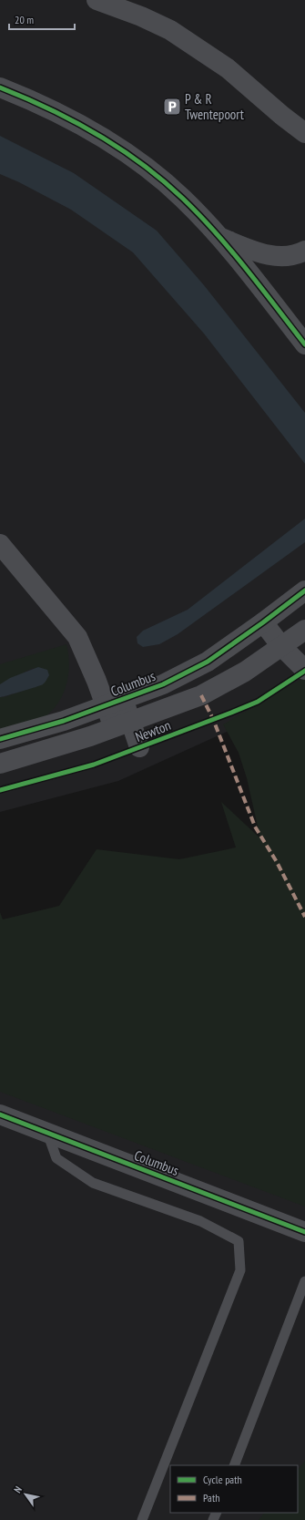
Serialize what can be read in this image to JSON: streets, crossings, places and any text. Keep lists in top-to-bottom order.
{
  "streets": {
    "street": ["Columbus"],
    "cycle path": ["Newton"]
  },
  "places": {
    "parking": ["P & R Twentepoort"]
  },
  "legend": ["Cycle path", "Path"],
  "scale_bar": "20 m",
  "north": "top left"
}
